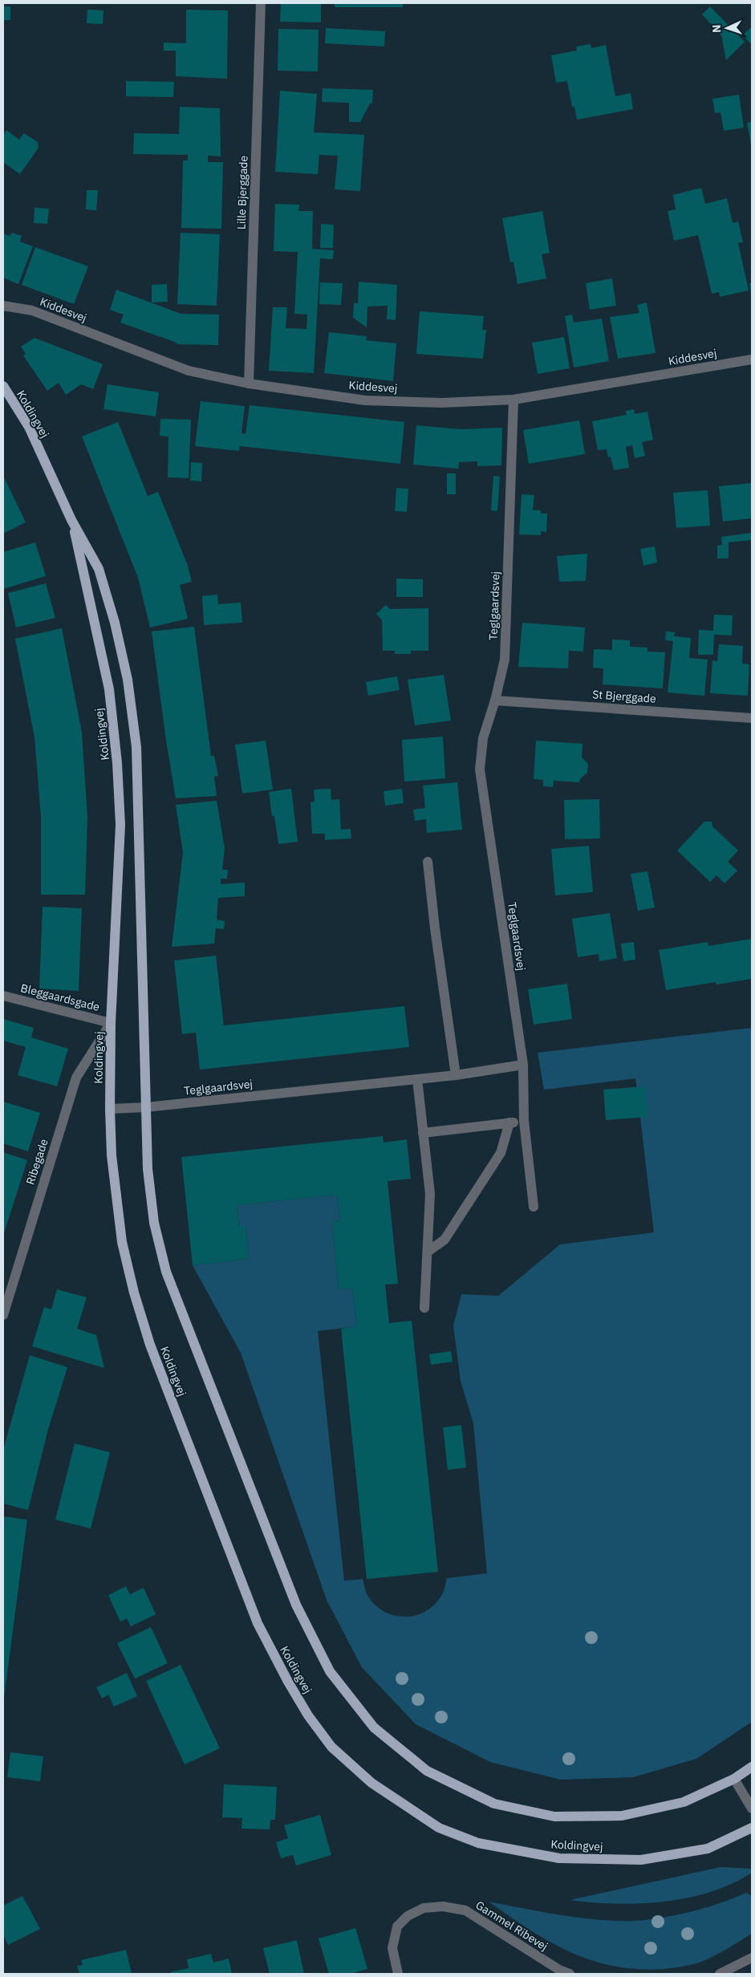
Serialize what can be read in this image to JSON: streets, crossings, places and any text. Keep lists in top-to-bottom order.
{
  "streets": {
    "main road": ["Koldingvej"],
    "street": [
      "Lille Bjerggade",
      "Kiddesvej",
      "Teglgaardsvej",
      "St Bjerggade",
      "Bleggaardsgade",
      "Ribegade",
      "Gammel Ribevej"
    ]
  },
  "crossings": [
    ["Lille Bjerggade", "Kiddesvej"],
    ["Kiddesvej", "Teglgaardsvej"],
    ["Koldingvej", "Teglgaardsvej"],
    ["Koldingvej", "Bleggaardsgade"],
    ["Koldingvej", "Ribegade"],
    ["Teglgaardsvej", "St Bjerggade"],
    ["Bleggaardsgade", "Ribegade"]
  ],
  "north": "left"
}
